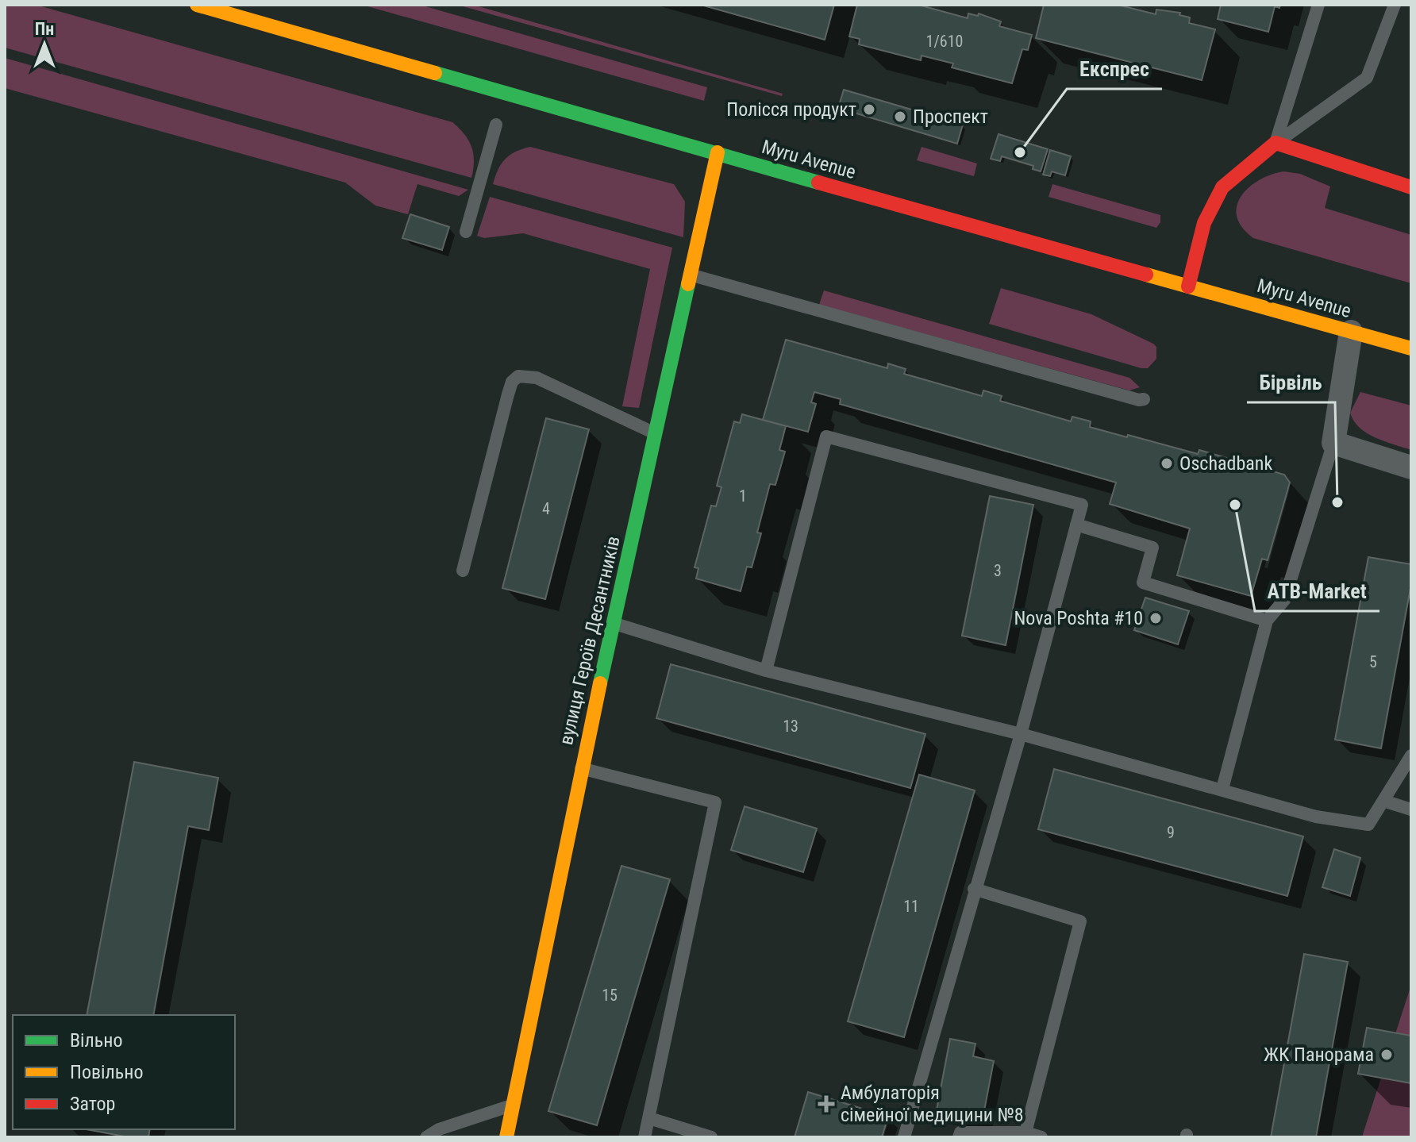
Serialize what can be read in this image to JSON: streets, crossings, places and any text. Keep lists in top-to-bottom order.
{
  "streets": {
    "street": ["Myru Avenue", "вулиця Героїв Десантників"]
  },
  "crossings": [
    ["Myru Avenue", "вулиця Героїв Десантників"]
  ],
  "places": {
    "other": [
      "Полісся продукт",
      "Проспект",
      "Експрес",
      "Oschadbank",
      "Бірвіль",
      "ATB-Market",
      "Nova Poshta #10",
      "ЖК Панорама"
    ],
    "health": ["Амбулаторія сімейної медицини №8"]
  },
  "house_numbers": [
    "1/610",
    "1",
    "4",
    "3",
    "5",
    "13",
    "9",
    "11",
    "15"
  ],
  "legend": ["Вільно", "Повільно", "Затор"],
  "north": "top"
}
